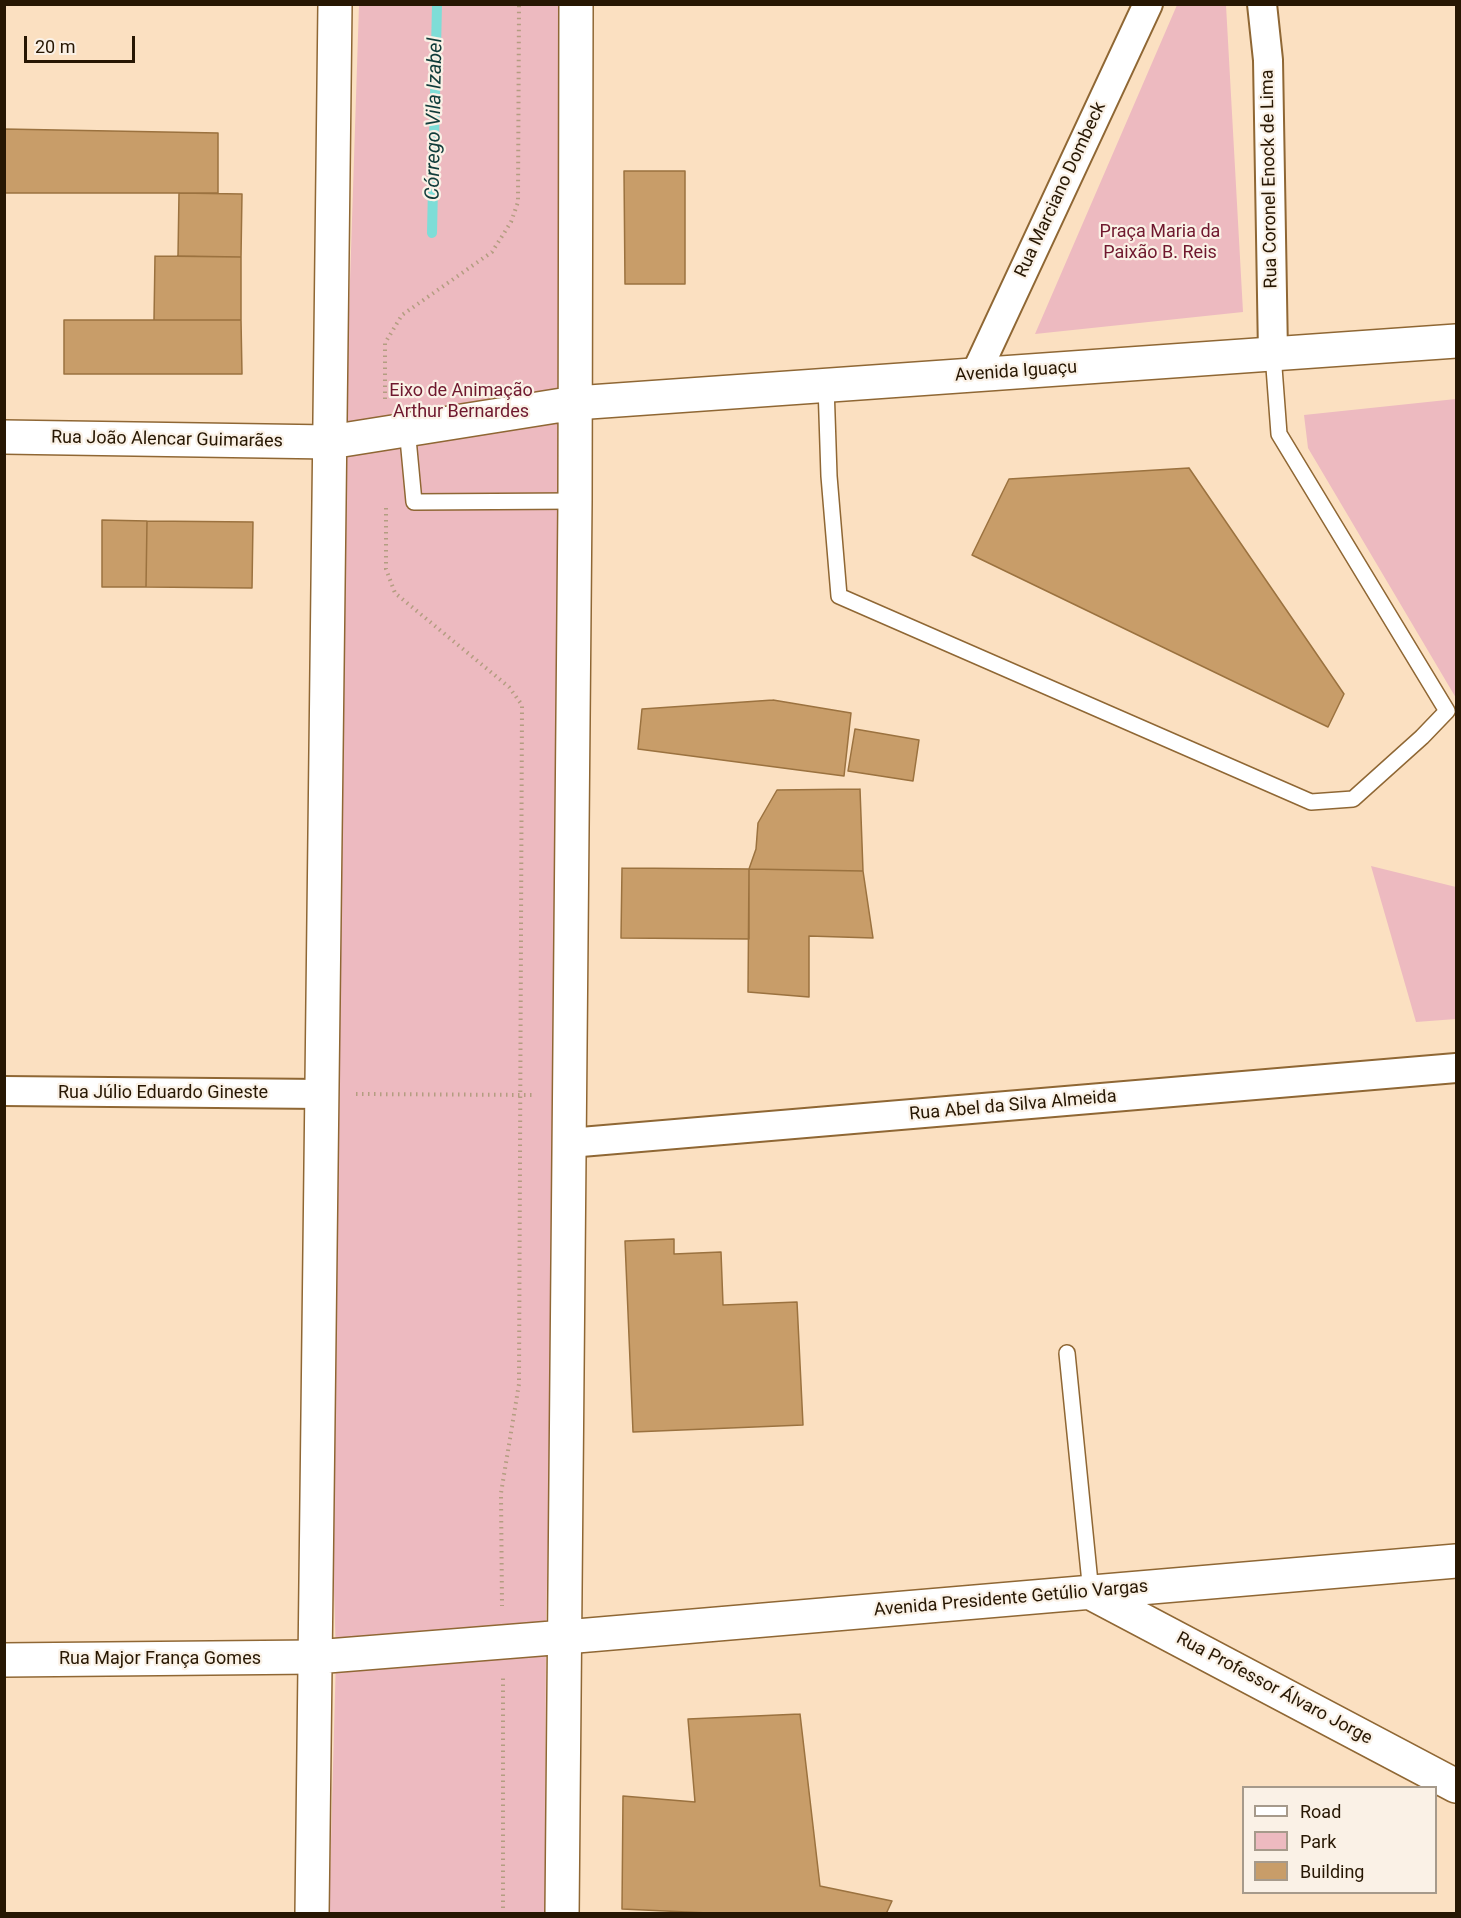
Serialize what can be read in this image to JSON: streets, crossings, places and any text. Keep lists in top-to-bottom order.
{
  "streets": {
    "main road": [
      "Avenida Iguaçu",
      "Rua João Alencar Guimarães",
      "Avenida Presidente Getúlio Vargas",
      "Rua Major França Gomes",
      "Rua Professor Álvaro Jorge"
    ],
    "street": [
      "Rua Coronel Enock de Lima",
      "Rua Marciano Dombeck",
      "Rua Júlio Eduardo Gineste",
      "Rua Abel da Silva Almeida"
    ]
  },
  "crossings": [
    ["Rua Coronel Enock de Lima", "Avenida Iguaçu"],
    ["Rua Marciano Dombeck", "Avenida Iguaçu"],
    ["Avenida Iguaçu", "Rua João Alencar Guimarães"],
    ["Avenida Presidente Getúlio Vargas", "Rua Major França Gomes"],
    ["Avenida Presidente Getúlio Vargas", "Rua Professor Álvaro Jorge"]
  ],
  "water": ["Córrego Vila Izabel"],
  "parks": ["Praça Maria da Paixão B. Reis", "Eixo de Animação Arthur Bernardes"],
  "legend": ["Road", "Park", "Building"],
  "scale_bar": "20 m"
}
